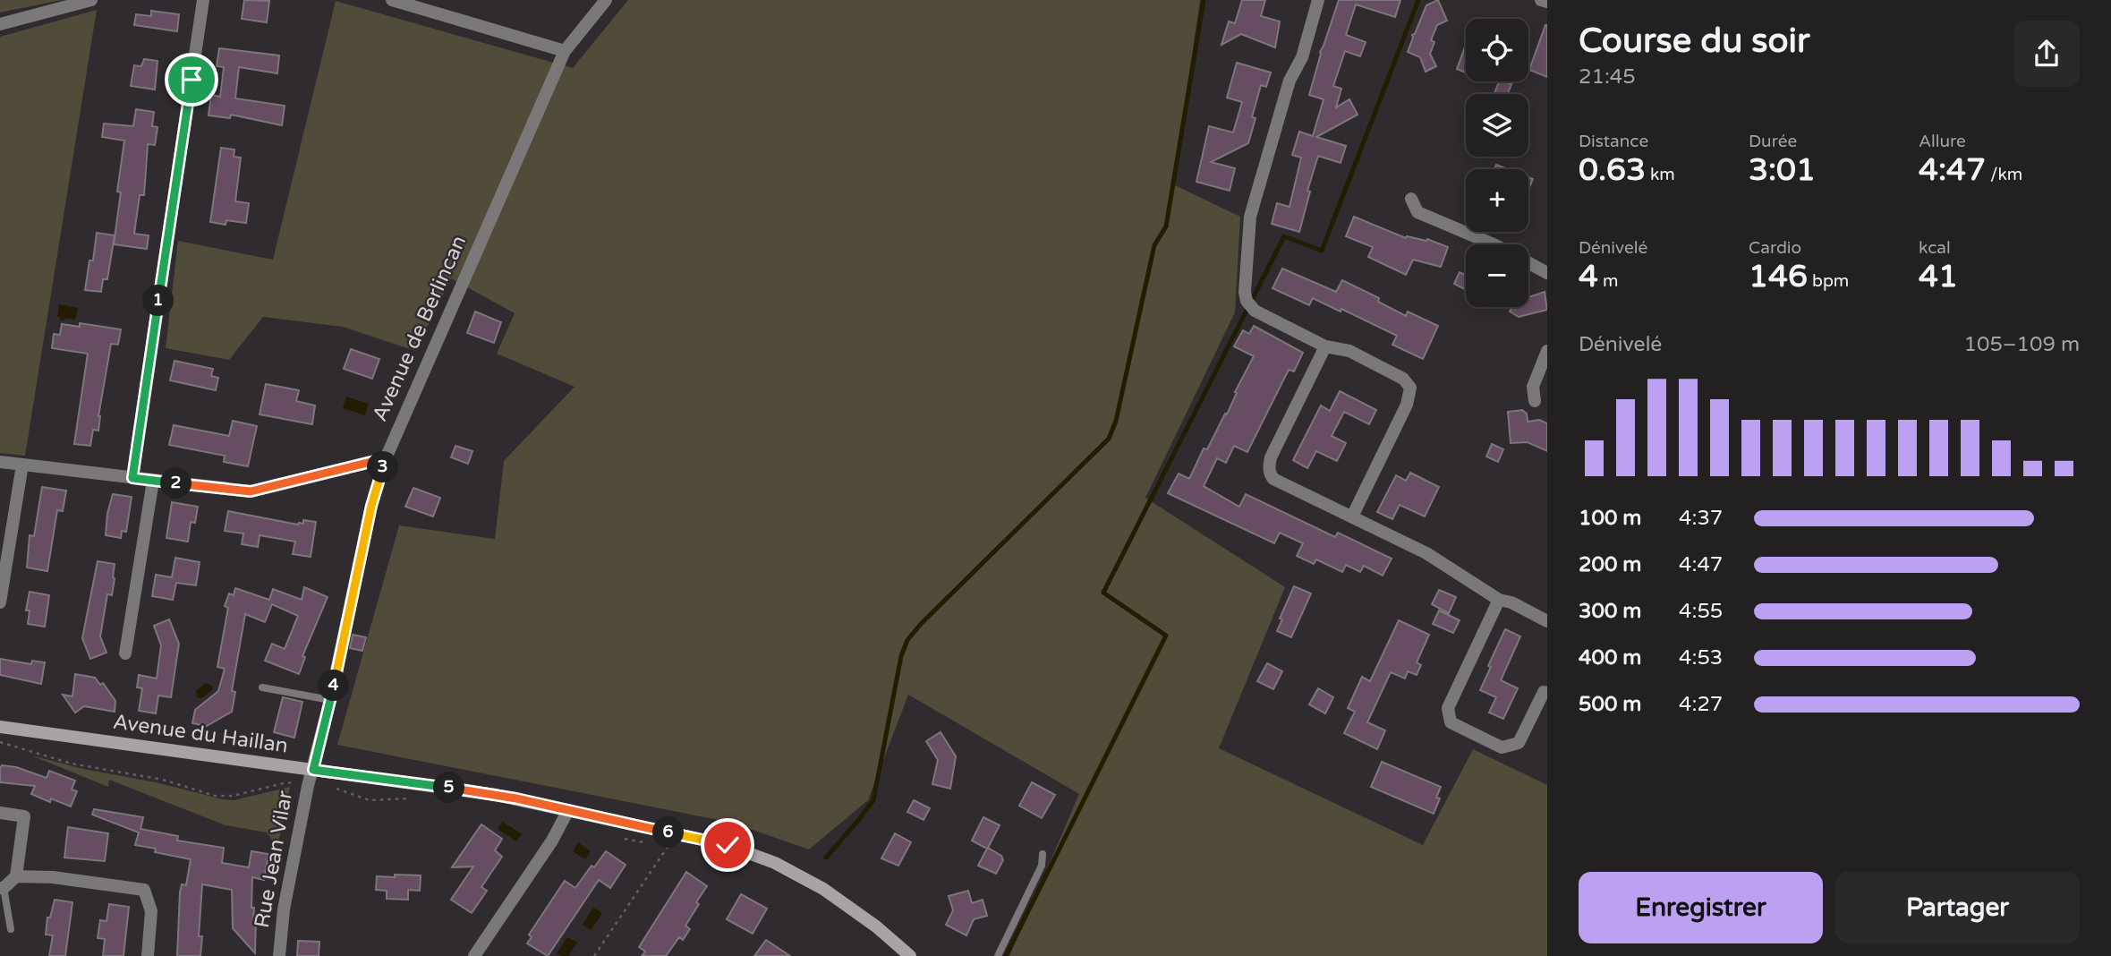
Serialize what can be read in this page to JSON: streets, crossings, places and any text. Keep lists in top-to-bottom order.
{
  "streets": {
    "street": ["Avenue de Berlincan", "Avenue du Haillan", "Rue Jean Vilar"]
  },
  "crossings": [
    ["Avenue de Berlincan", "Avenue du Haillan"],
    ["Avenue de Berlincan", "Rue Jean Vilar"],
    ["Avenue du Haillan", "Rue Jean Vilar"]
  ],
  "page": {
    "heading": ["Course du soir", "21:45"],
    "map_buttons": ["+", "−"],
    "stats": [
      ["Distance", "0.63 km"],
      ["Durée", "3:01"],
      ["Allure", "4:47 /km"],
      ["Dénivelé", "4 m"],
      ["Cardio", "146 bpm"],
      ["kcal", "41"]
    ],
    "pins": [
      "1",
      "3",
      "2",
      "4",
      "5",
      "6"
    ],
    "chart": ["Dénivelé", "105–109 m"],
    "list": [
      {
        "name": "100 m",
        "note": "4:37"
      },
      {
        "name": "200 m",
        "note": "4:47"
      },
      {
        "name": "300 m",
        "note": "4:55"
      },
      {
        "name": "400 m",
        "note": "4:53"
      },
      {
        "name": "500 m",
        "note": "4:27"
      }
    ],
    "buttons": ["Enregistrer", "Partager"]
  }
}
